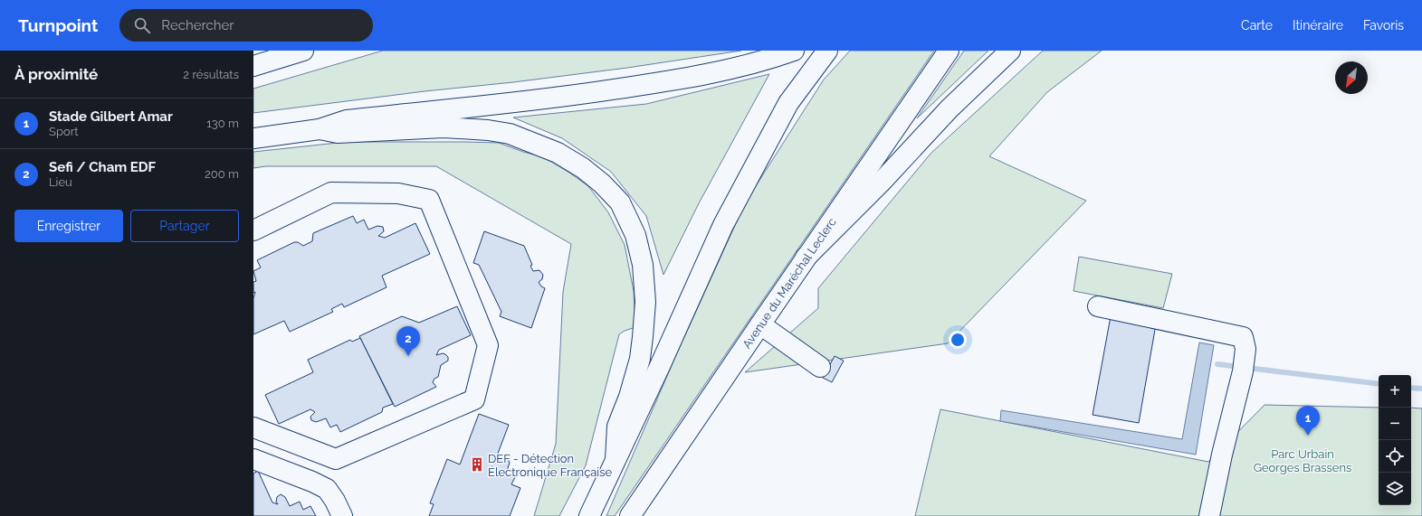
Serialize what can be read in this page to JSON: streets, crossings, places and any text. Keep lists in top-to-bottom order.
{
  "streets": {
    "main road": ["Avenue du Maréchal Leclerc"]
  },
  "parks": ["Parc Urbain Georges Brassens"],
  "places": {
    "building": ["DEF - Détection Électronique Française"]
  },
  "north": "bottom left",
  "page": {
    "header": "Turnpoint",
    "search": "Rechercher",
    "nav": ["Carte", "Itinéraire", "Favoris"],
    "heading": ["À proximité", "2 résultats"],
    "list": [
      {
        "mark": "1",
        "name": "Stade Gilbert Amar",
        "note": "Sport",
        "value": "130 m"
      },
      {
        "mark": "2",
        "name": "Sefi / Cham EDF",
        "note": "Lieu",
        "value": "200 m"
      }
    ],
    "buttons": ["Enregistrer", "Partager"],
    "pins": ["2", "1"],
    "map_buttons": ["+", "−"]
  }
}
